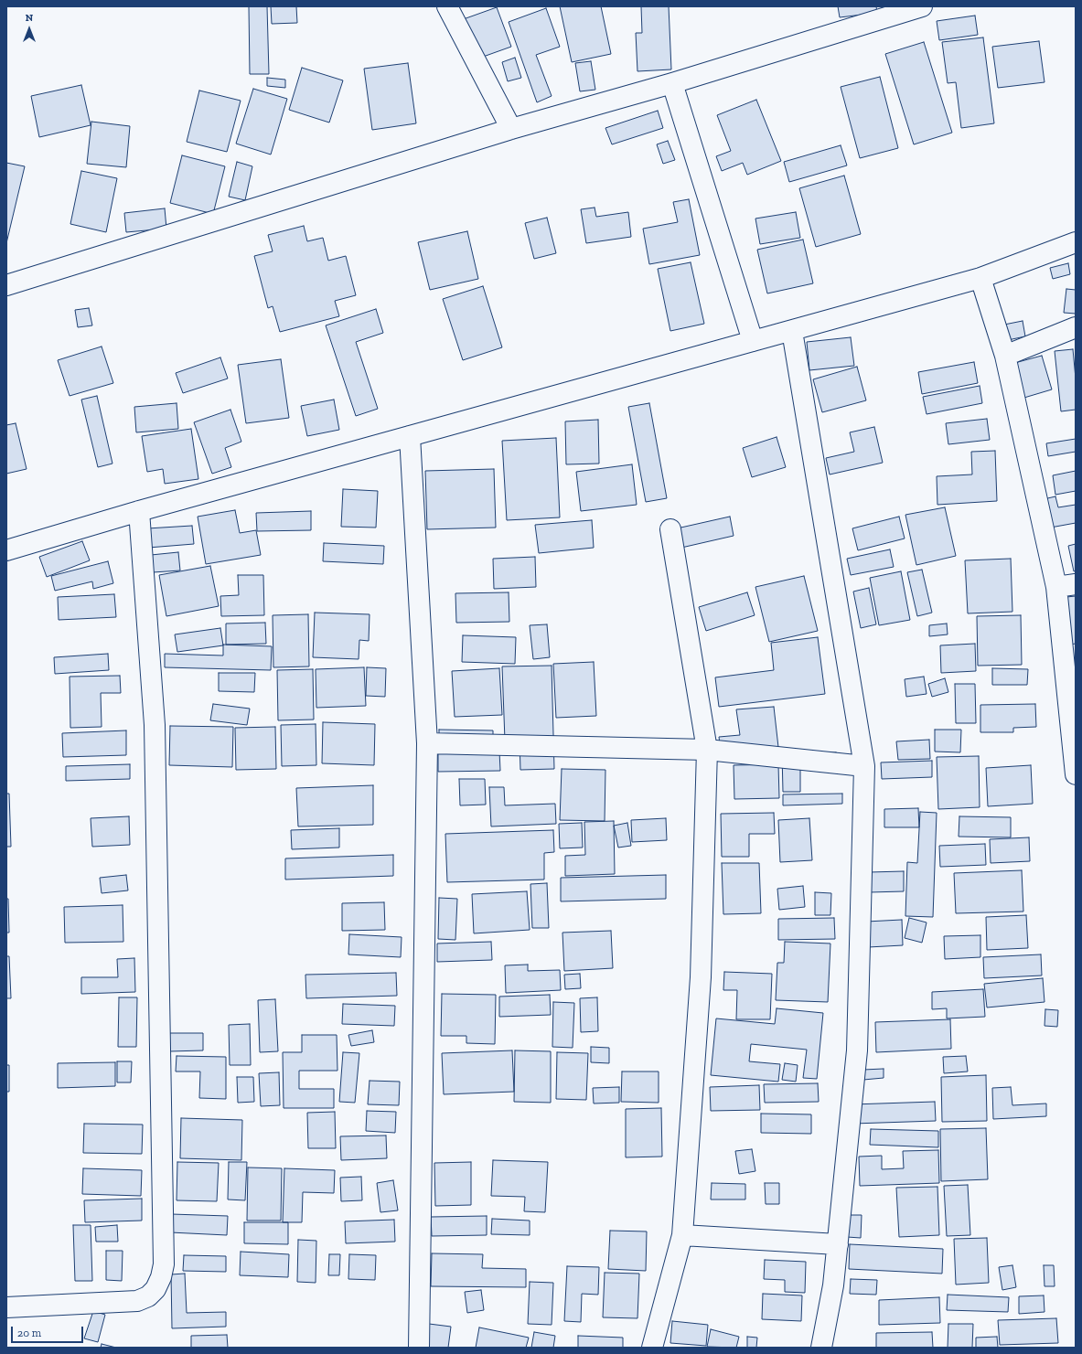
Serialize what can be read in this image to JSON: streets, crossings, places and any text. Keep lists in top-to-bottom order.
{
  "scale_bar": "20 m",
  "north": "top"
}
